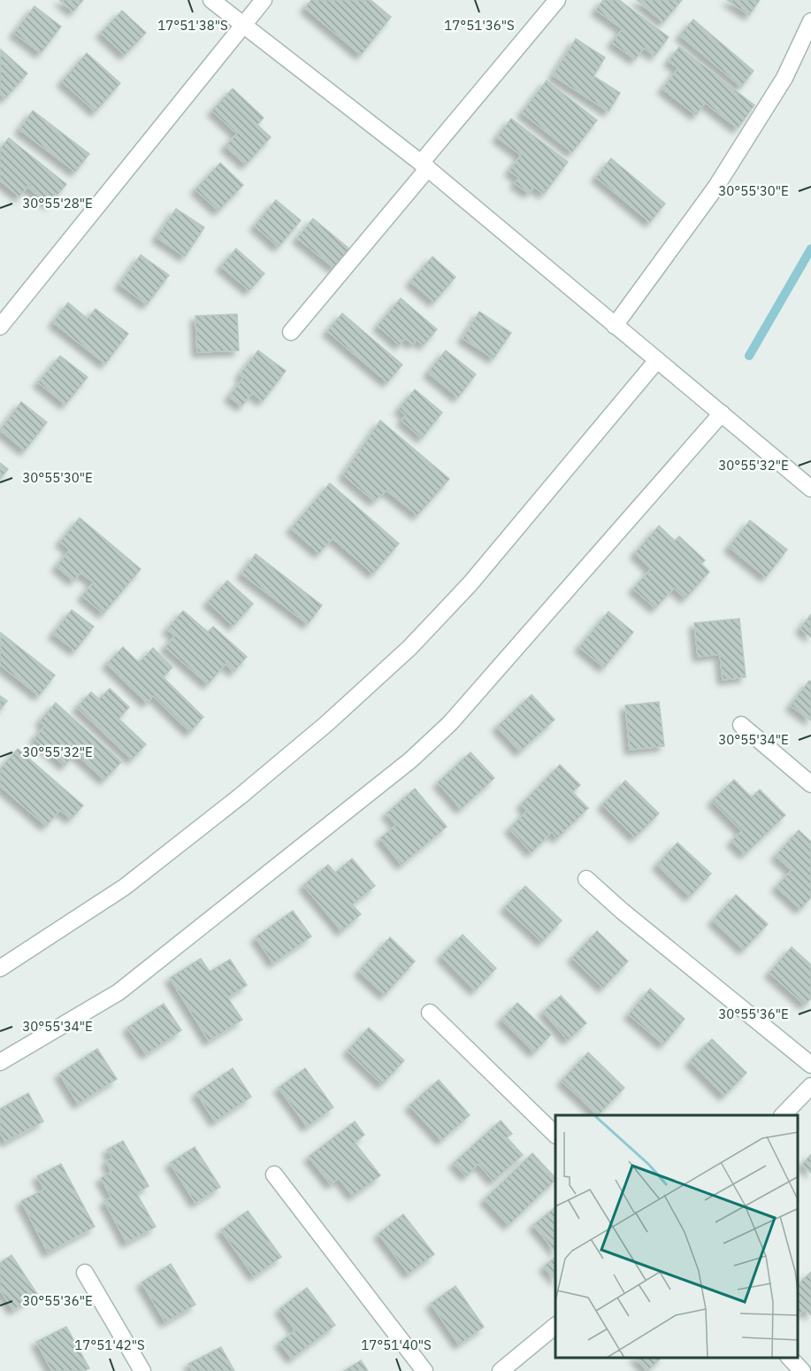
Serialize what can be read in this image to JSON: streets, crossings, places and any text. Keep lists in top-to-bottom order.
{
  "coordinates": [
    "17°51'38\"S",
    "17°51'36\"S",
    "30°55'30\"E",
    "30°55'28\"E",
    "30°55'32\"E",
    "30°55'34\"E",
    "30°55'36\"E",
    "17°51'42\"S",
    "17°51'40\"S"
  ]
}
